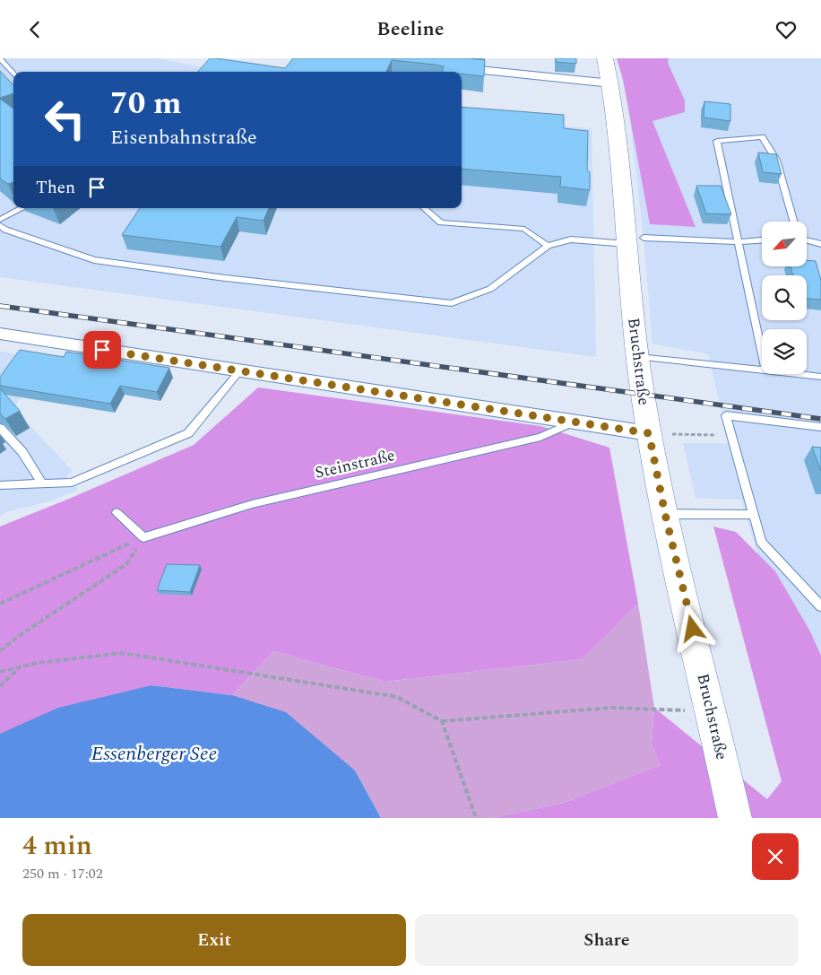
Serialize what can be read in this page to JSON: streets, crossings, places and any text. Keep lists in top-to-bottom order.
{
  "streets": {
    "street": ["Bruchstraße"],
    "lane": ["Steinstraße"]
  },
  "water": ["Essenberger See"],
  "north": "bottom left",
  "page": {
    "header": "Beeline",
    "turn": ["70 m", "Eisenbahnstraße"],
    "then": "Then",
    "heading": ["4 min", "250 m · 17:02"],
    "buttons": ["Exit", "Share"]
  }
}
